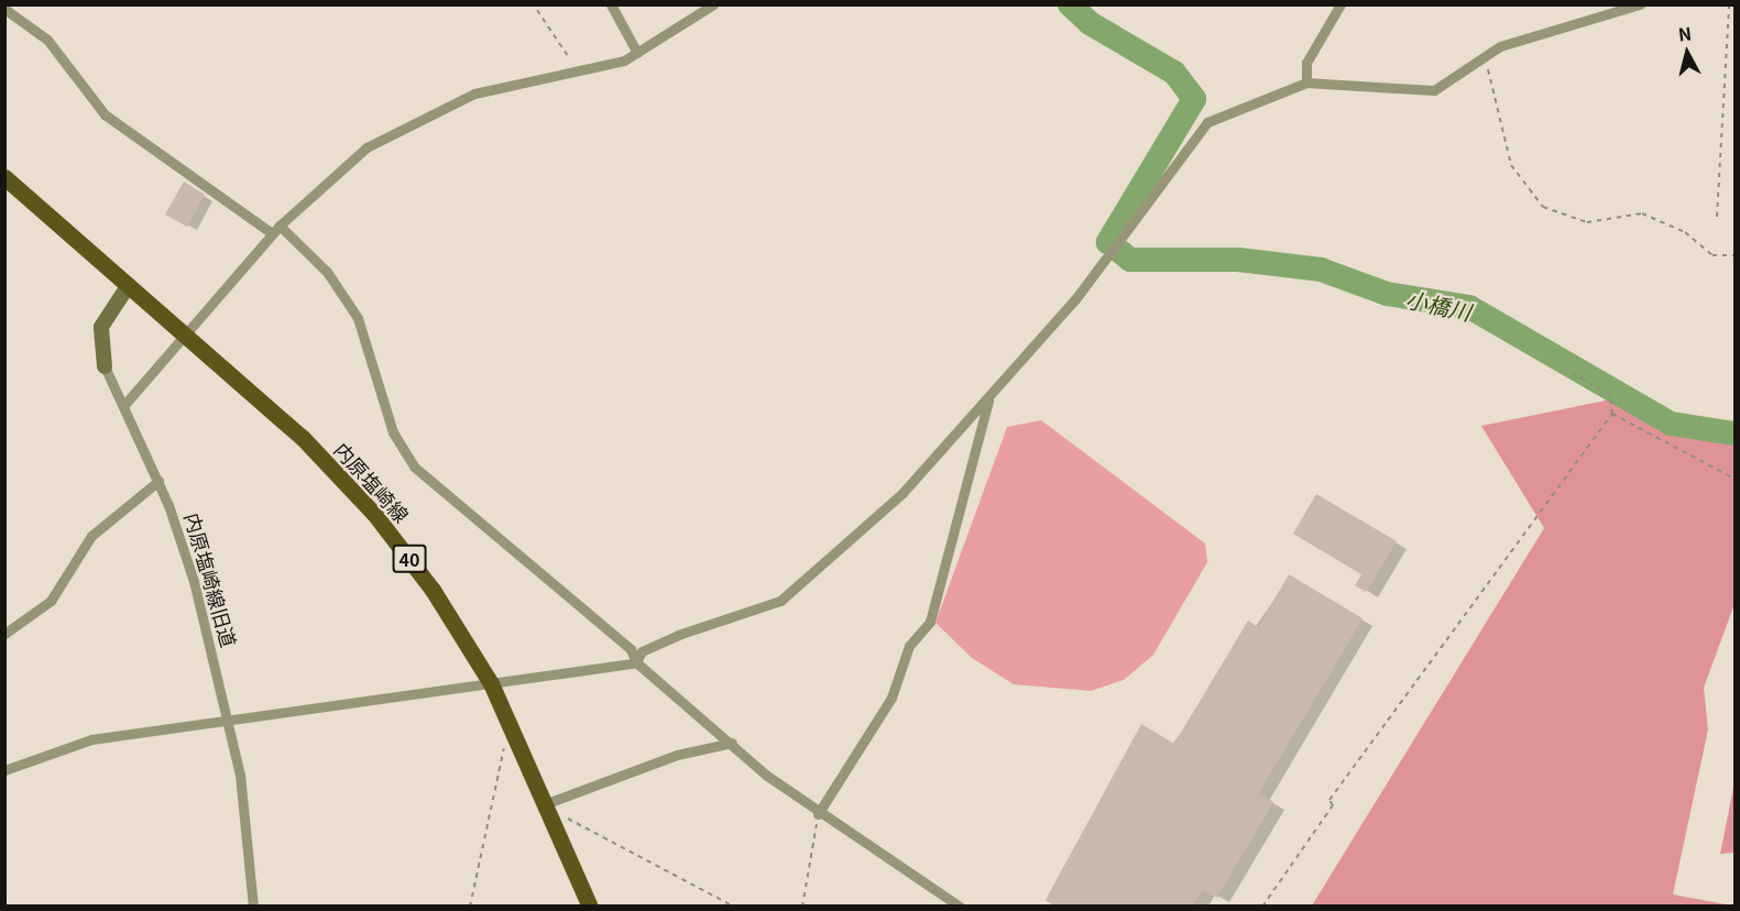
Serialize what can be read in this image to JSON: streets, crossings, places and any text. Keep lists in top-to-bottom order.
{
  "streets": {
    "main road": ["内原塩崎線", "40"],
    "street": ["内原塩崎線旧道"]
  },
  "crossings": [
    ["内原塩崎線", "内原塩崎線旧道"]
  ],
  "water": ["小橋川"],
  "north": "top"
}
